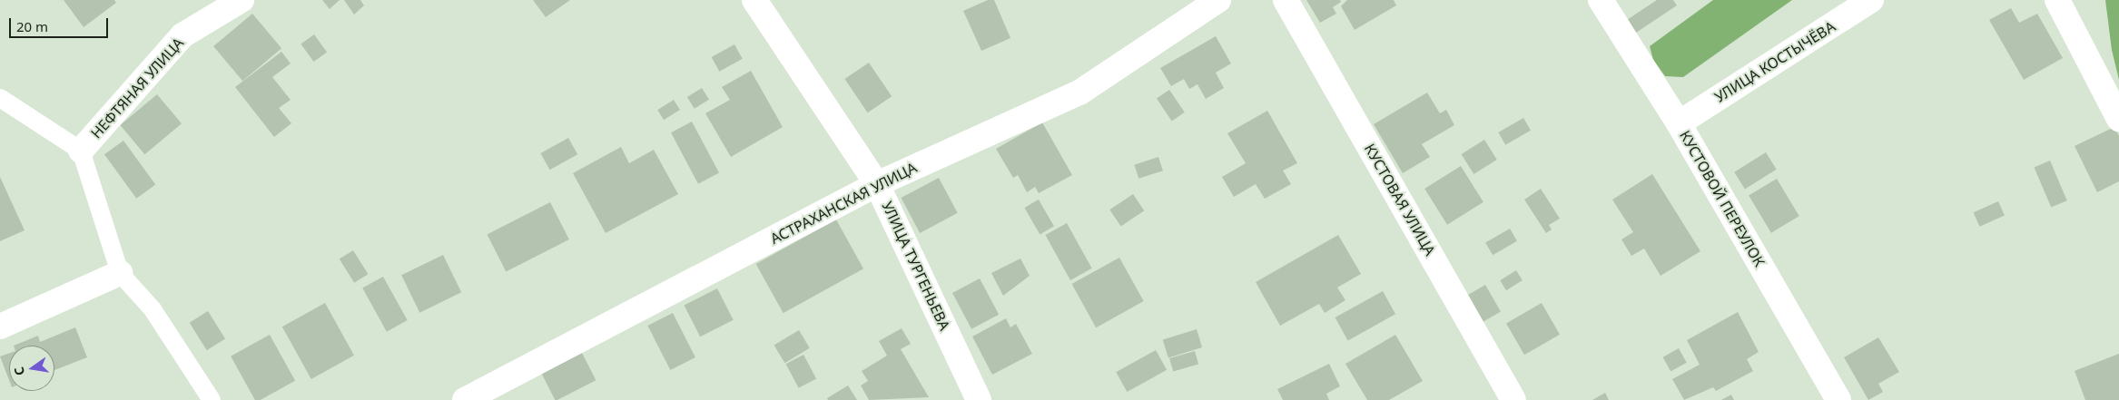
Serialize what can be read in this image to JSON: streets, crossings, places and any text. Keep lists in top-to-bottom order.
{
  "streets": {
    "street": [
      "УЛИЦА КОСТЫЧЁВА",
      "НЕФТЯНАЯ УЛИЦА",
      "КУСТОВОЙ ПЕРЕУЛОК",
      "КУСТОВАЯ УЛИЦА",
      "АСТРАХАНСКАЯ УЛИЦА",
      "УЛИЦА ТУРГЕНЬЕВА"
    ]
  },
  "crossings": [
    ["УЛИЦА КОСТЫЧЁВА", "КУСТОВОЙ ПЕРЕУЛОК"],
    ["АСТРАХАНСКАЯ УЛИЦА", "УЛИЦА ТУРГЕНЬЕВА"]
  ],
  "scale_bar": "20 m",
  "north": "left"
}
